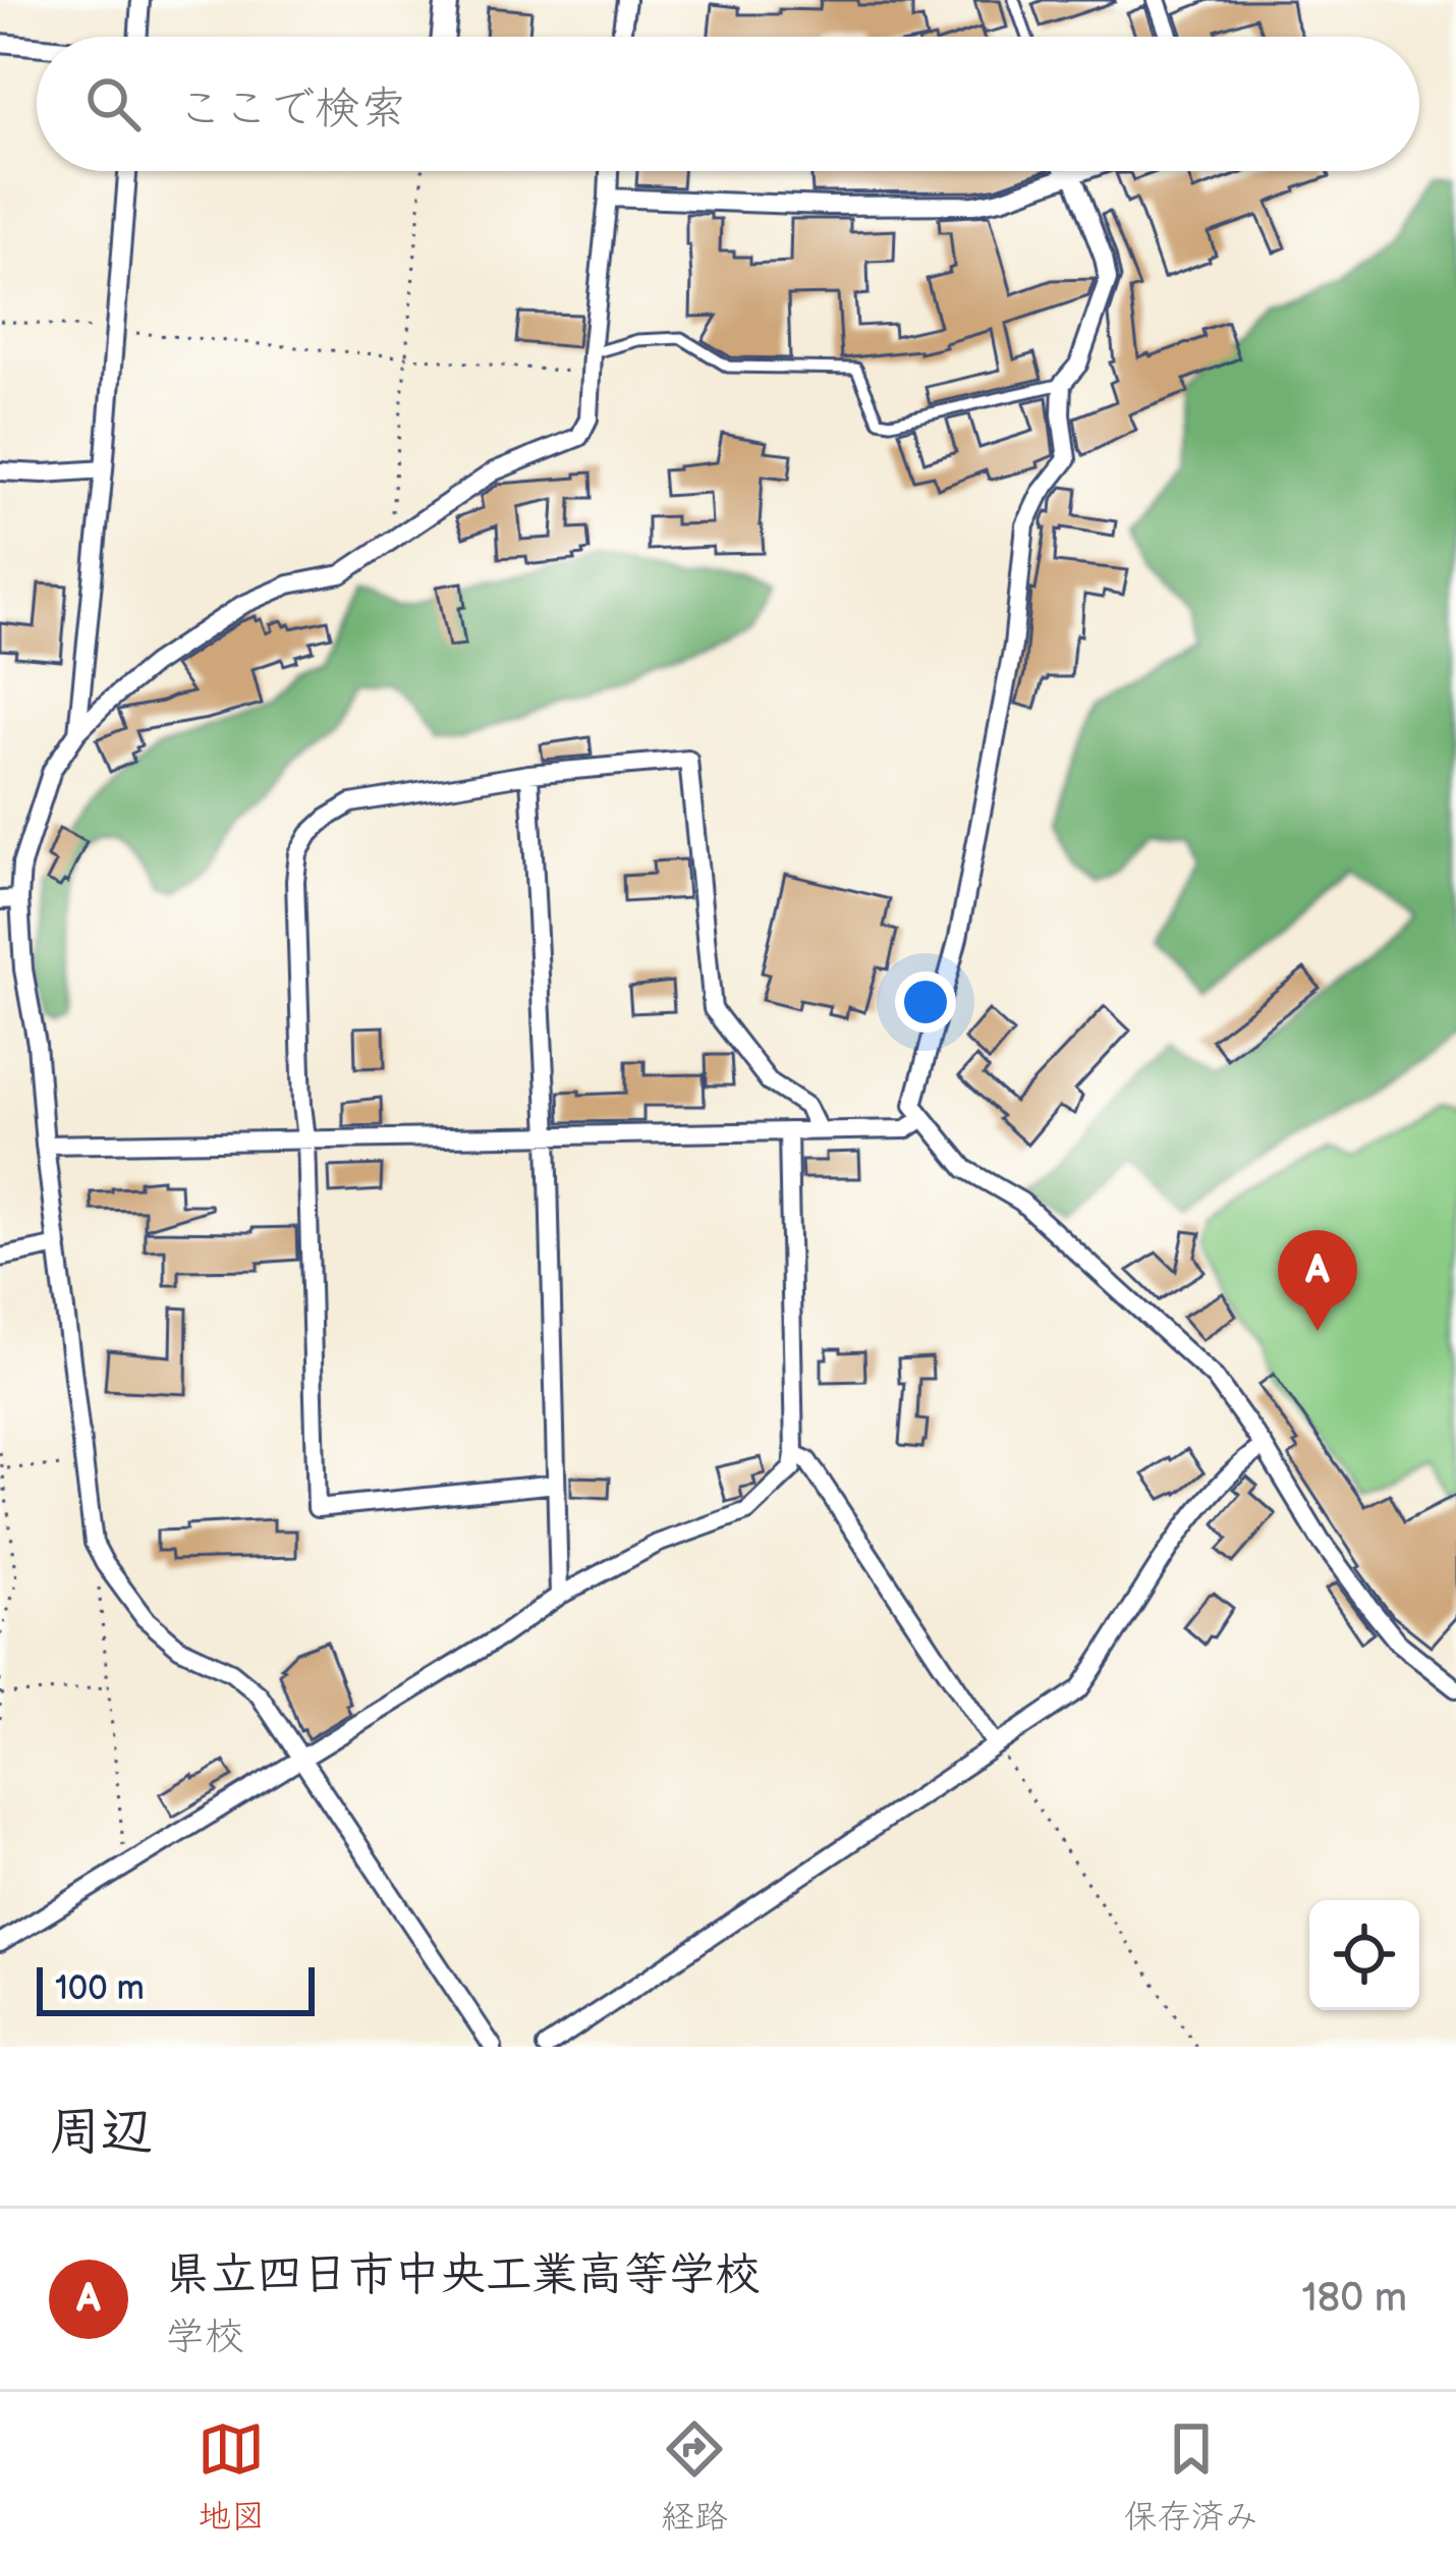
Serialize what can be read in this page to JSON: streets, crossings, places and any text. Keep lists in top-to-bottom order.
{
  "scale_bar": "100 m",
  "page": {
    "search": "ここで検索",
    "pins": "A",
    "scale": "100 m",
    "heading": "周辺",
    "list": [
      {
        "mark": "A",
        "name": "県立四日市中央工業高等学校",
        "note": "学校",
        "value": "180 m"
      }
    ],
    "nav": ["地図", "経路", "保存済み"]
  }
}
